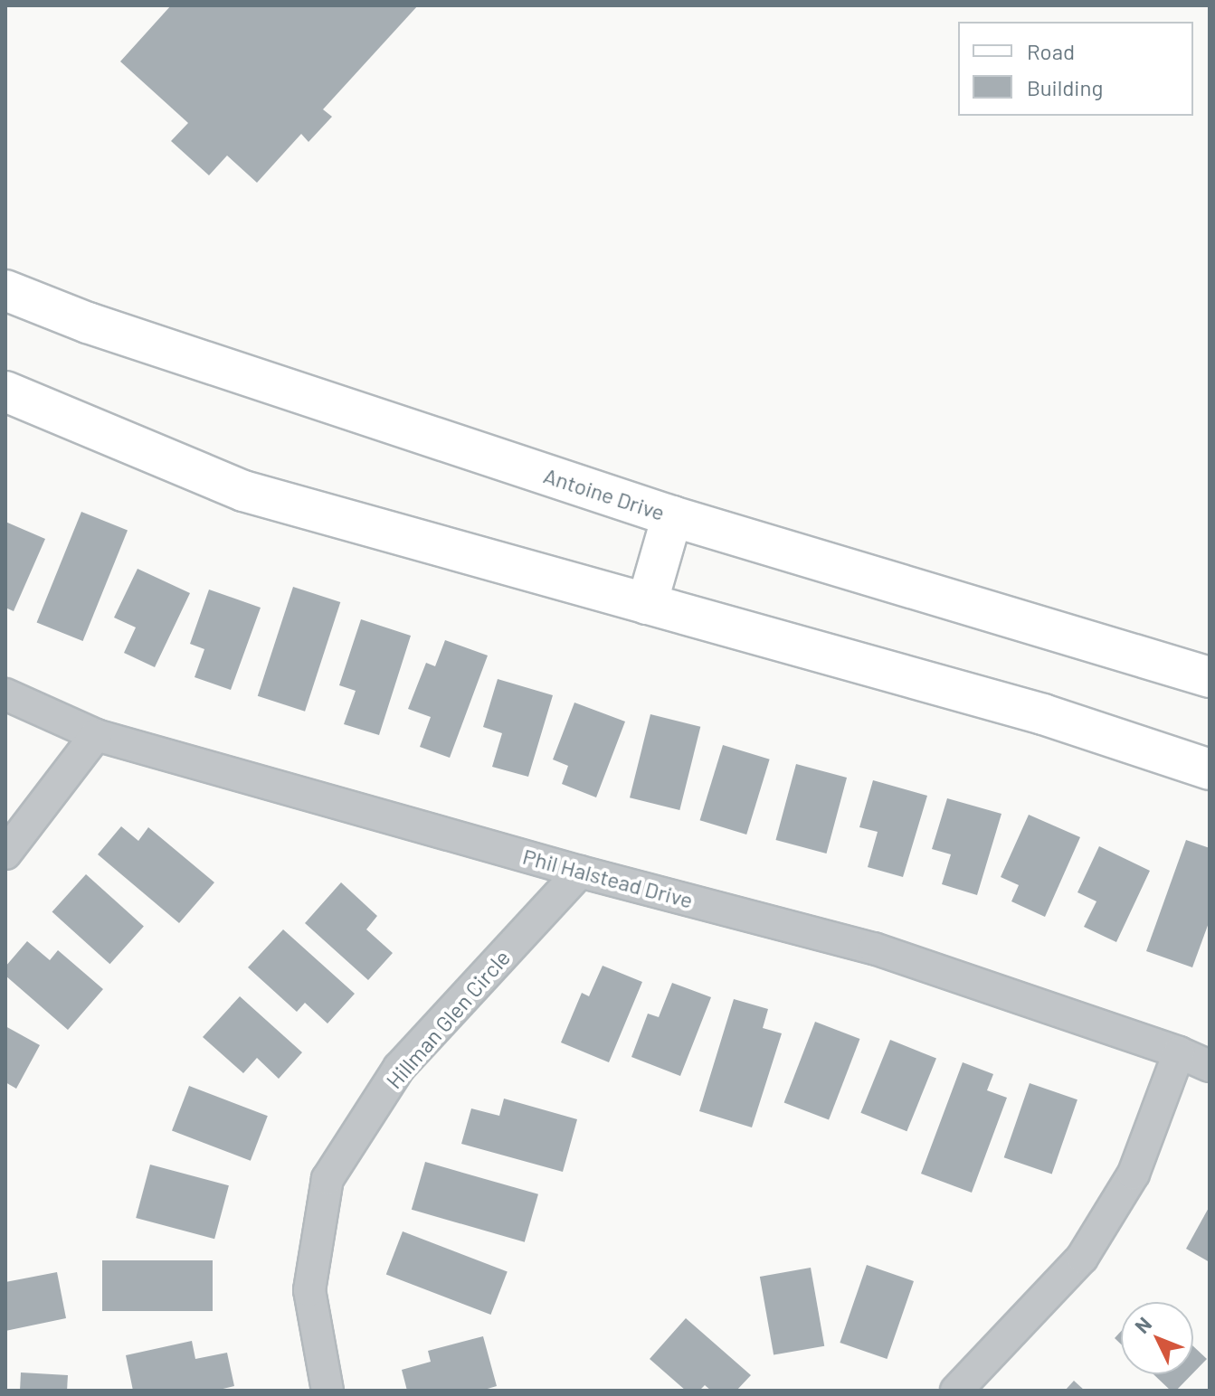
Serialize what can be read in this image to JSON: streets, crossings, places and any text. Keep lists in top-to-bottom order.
{
  "streets": {
    "main road": ["Antoine Drive"],
    "street": ["Phil Halstead Drive", "Hillman Glen Circle"]
  },
  "crossings": [
    ["Phil Halstead Drive", "Hillman Glen Circle"]
  ],
  "legend": ["Road", "Building"],
  "north": "top left"
}
